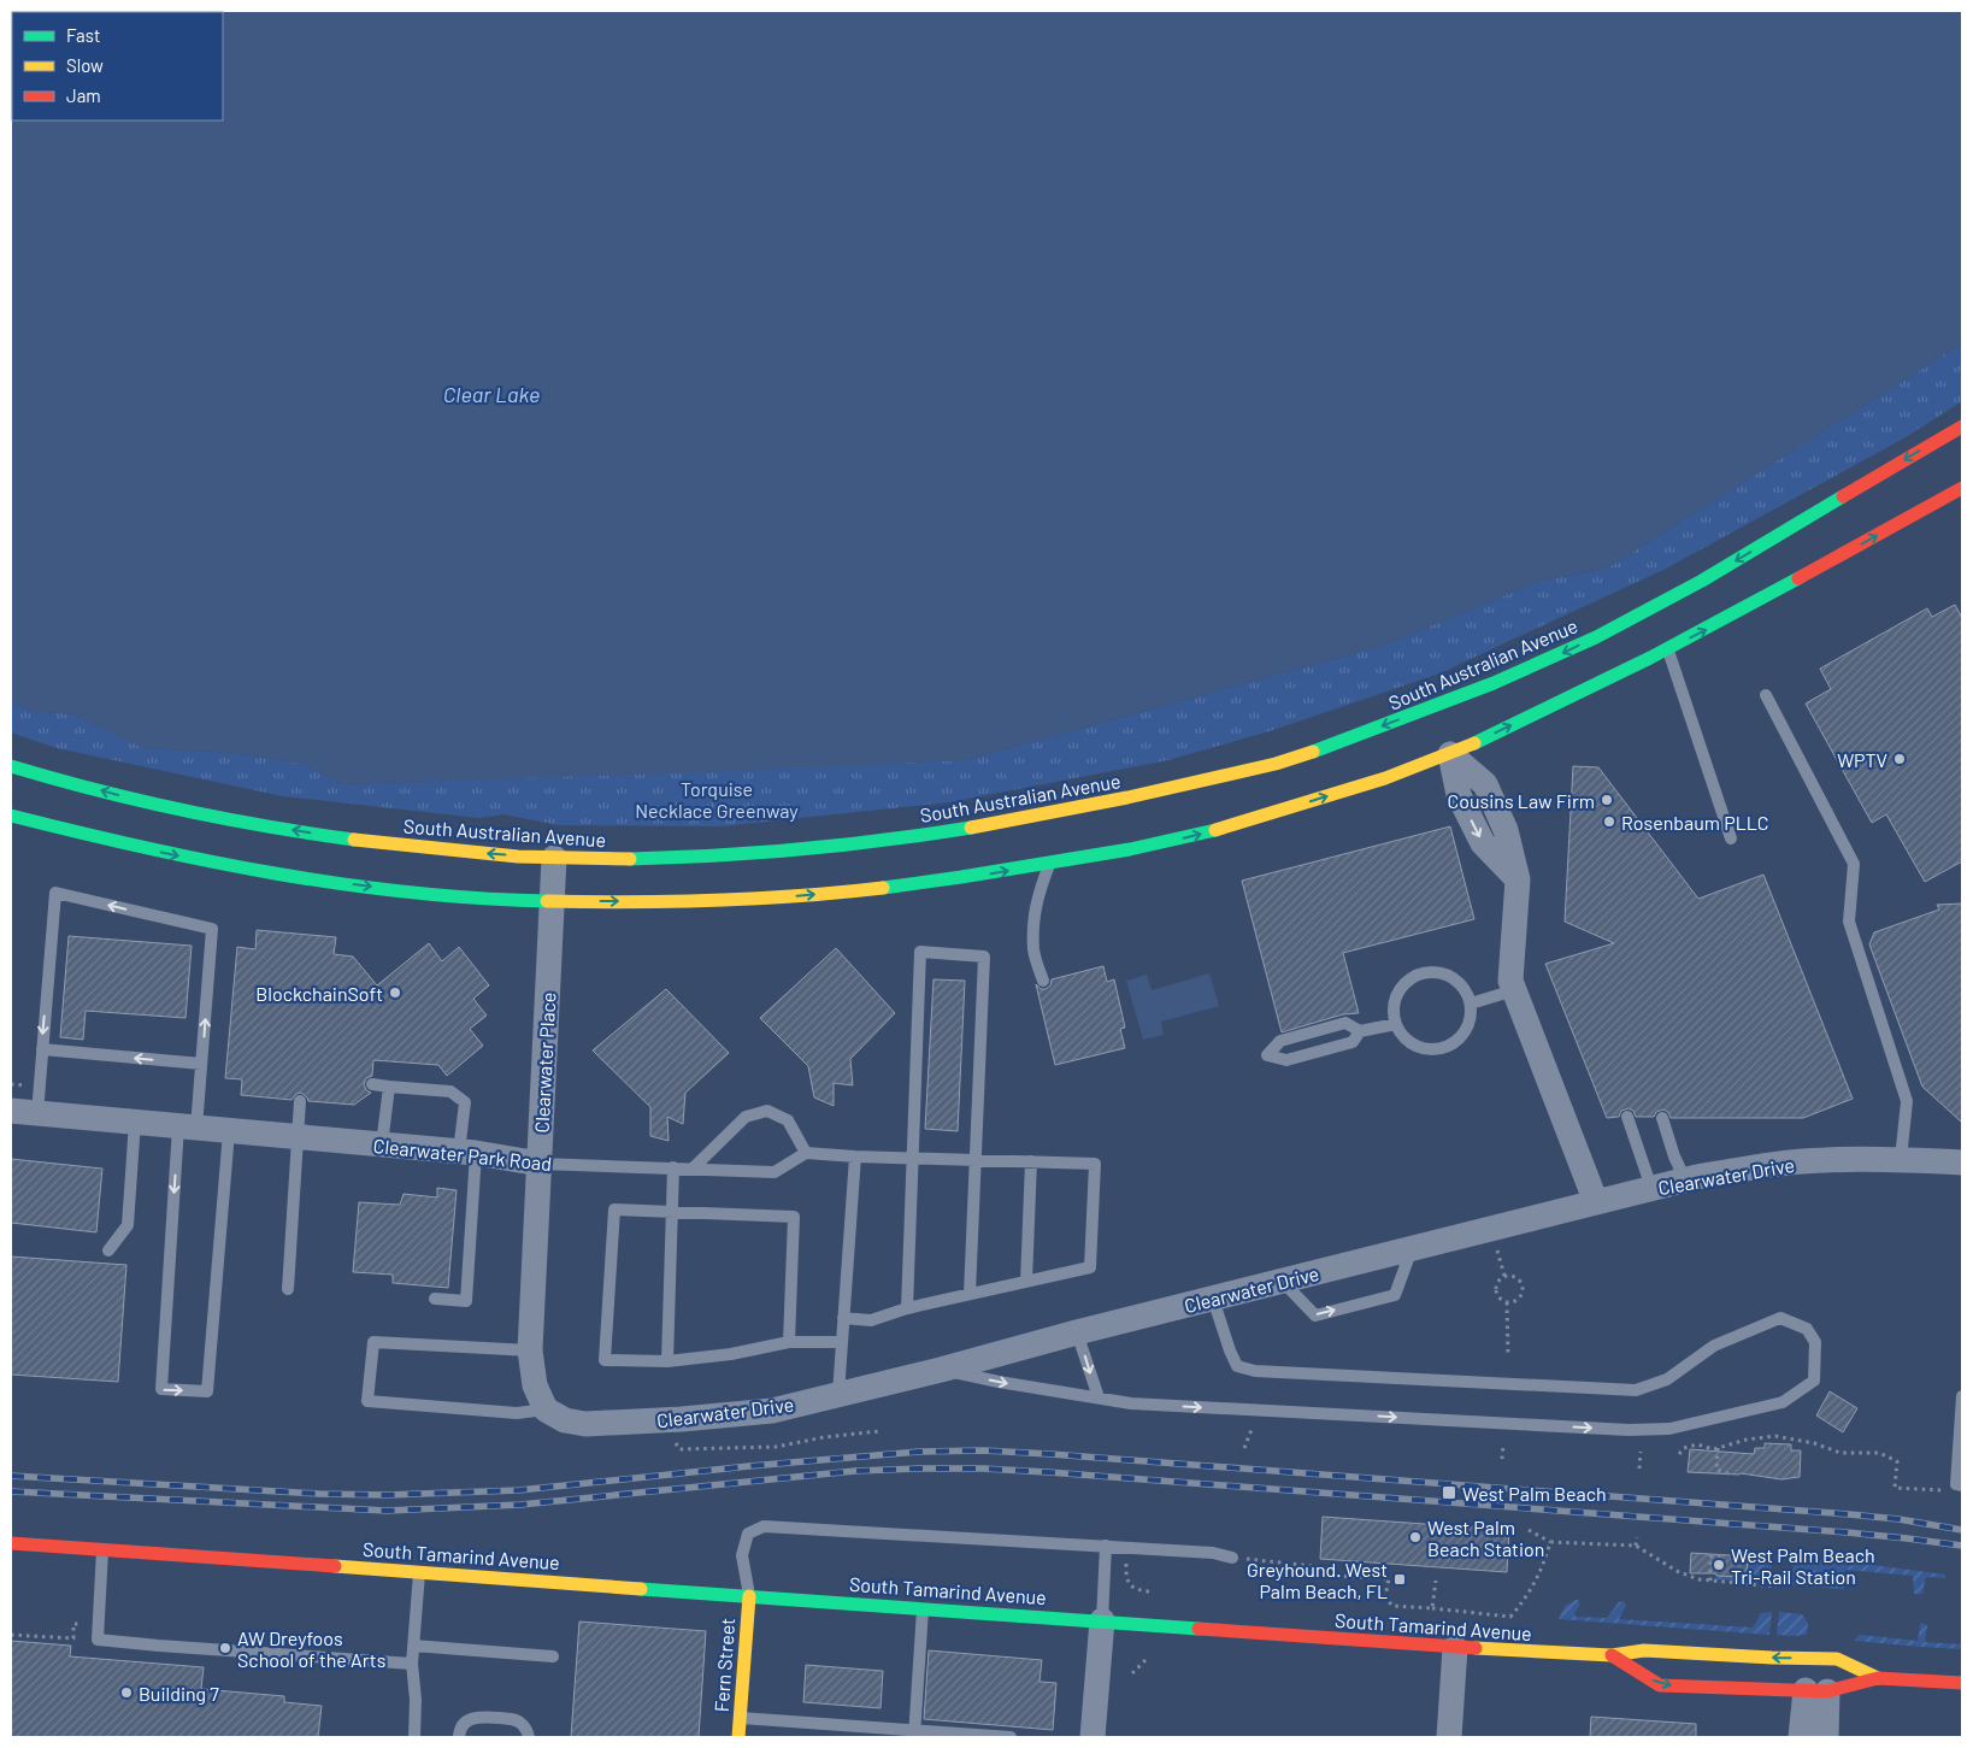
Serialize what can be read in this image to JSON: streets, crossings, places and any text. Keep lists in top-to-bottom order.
{
  "streets": {
    "main road": ["South Australian Avenue", "South Tamarind Avenue", "Fern Street"],
    "street": ["Clearwater Place", "Clearwater Park Road", "Clearwater Drive"]
  },
  "crossings": [
    ["South Australian Avenue", "Clearwater Place"],
    ["Clearwater Place", "Clearwater Park Road"],
    ["Clearwater Place", "Clearwater Drive"],
    ["South Tamarind Avenue", "Fern Street"]
  ],
  "water": ["Clear Lake"],
  "parks": ["Torquise Necklace Greenway"],
  "places": {
    "other": [
      "WPTV",
      "Cousins Law Firm",
      "Rosenbaum PLLC",
      "BlockchainSoft",
      "West Palm Beach Station",
      "West Palm Beach Tri-Rail Station",
      "AW Dreyfoos School of the Arts",
      "Building 7"
    ],
    "transit": ["West Palm Beach", "Greyhound. West Palm Beach, FL"]
  },
  "legend": ["Fast", "Slow", "Jam"]
}
